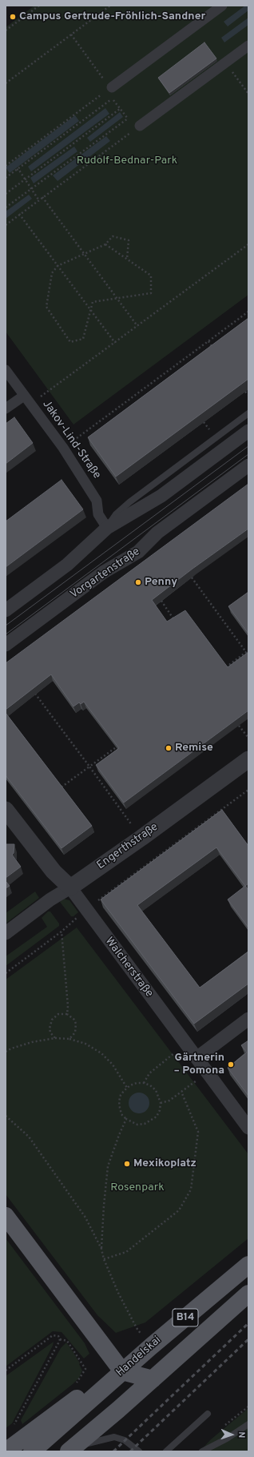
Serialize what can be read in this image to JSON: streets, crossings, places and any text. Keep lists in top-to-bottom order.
{
  "streets": {
    "main road": ["B14", "Handelskai"],
    "street": [
      "Jakov-Lind-Straße",
      "Vorgartenstraße",
      "Engerthstraße",
      "Walcherstraße"
    ]
  },
  "crossings": [
    ["Engerthstraße", "Walcherstraße"]
  ],
  "parks": ["Rudolf-Bednar-Park", "Rosenpark"],
  "places": [
    "Campus Gertrude-Fröhlich-Sandner",
    "Penny",
    "Remise",
    "Gärtnerin – Pomona",
    "Mexikoplatz"
  ],
  "north": "right"
}
